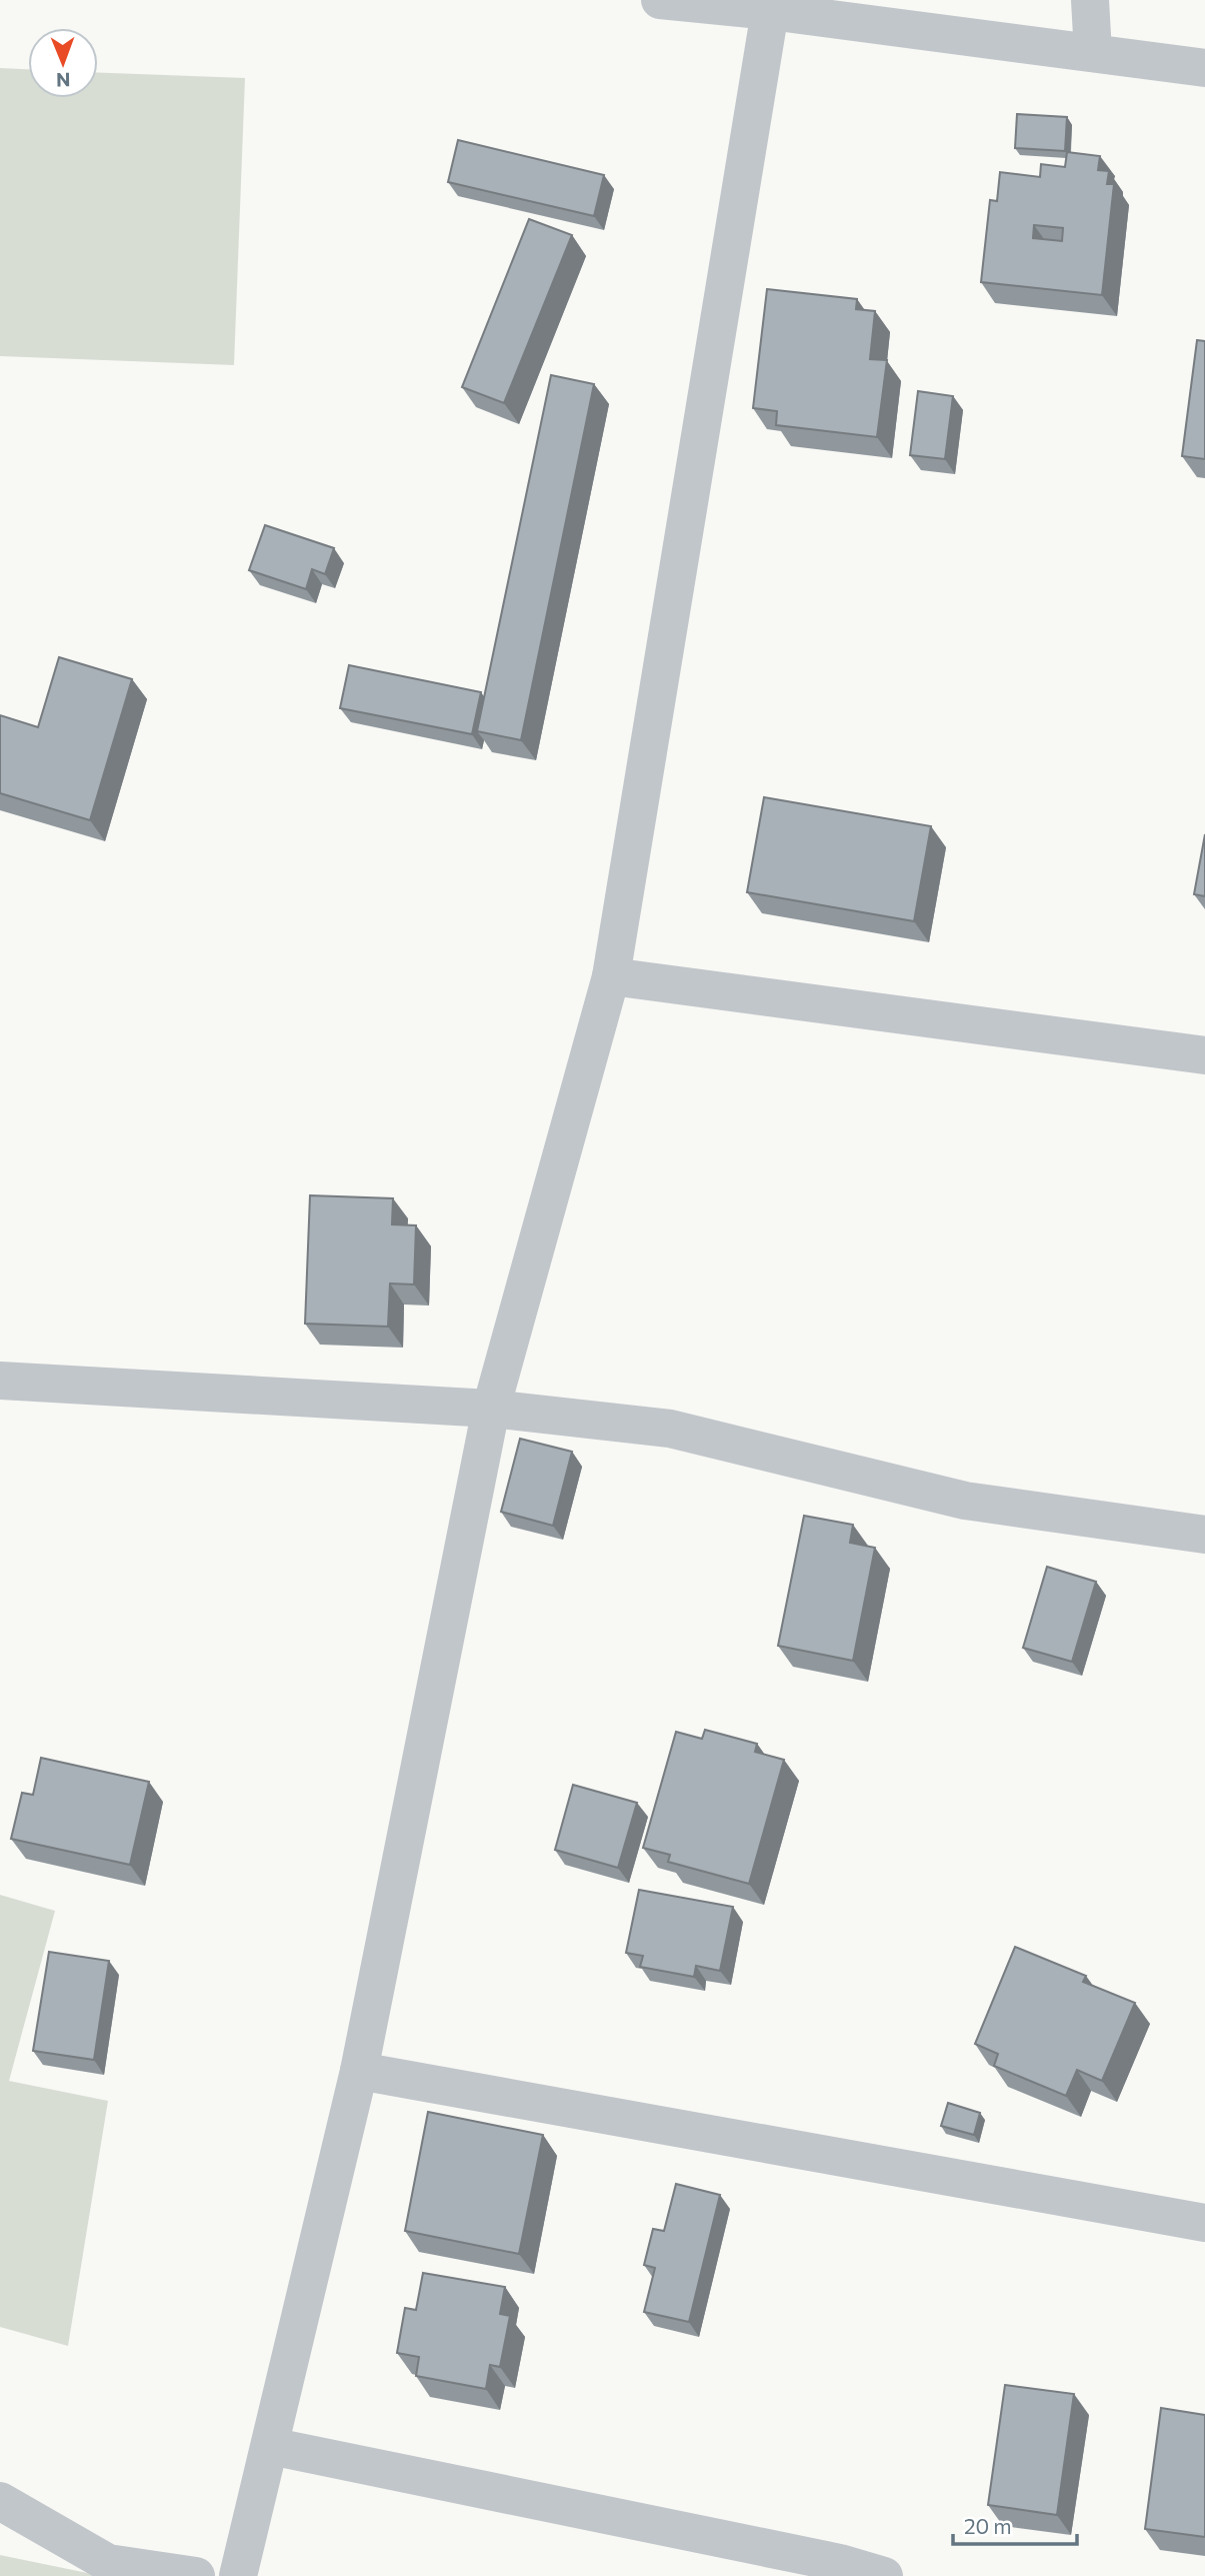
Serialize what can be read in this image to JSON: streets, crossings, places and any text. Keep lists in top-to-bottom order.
{
  "scale_bar": "20 m",
  "north": "bottom"
}
